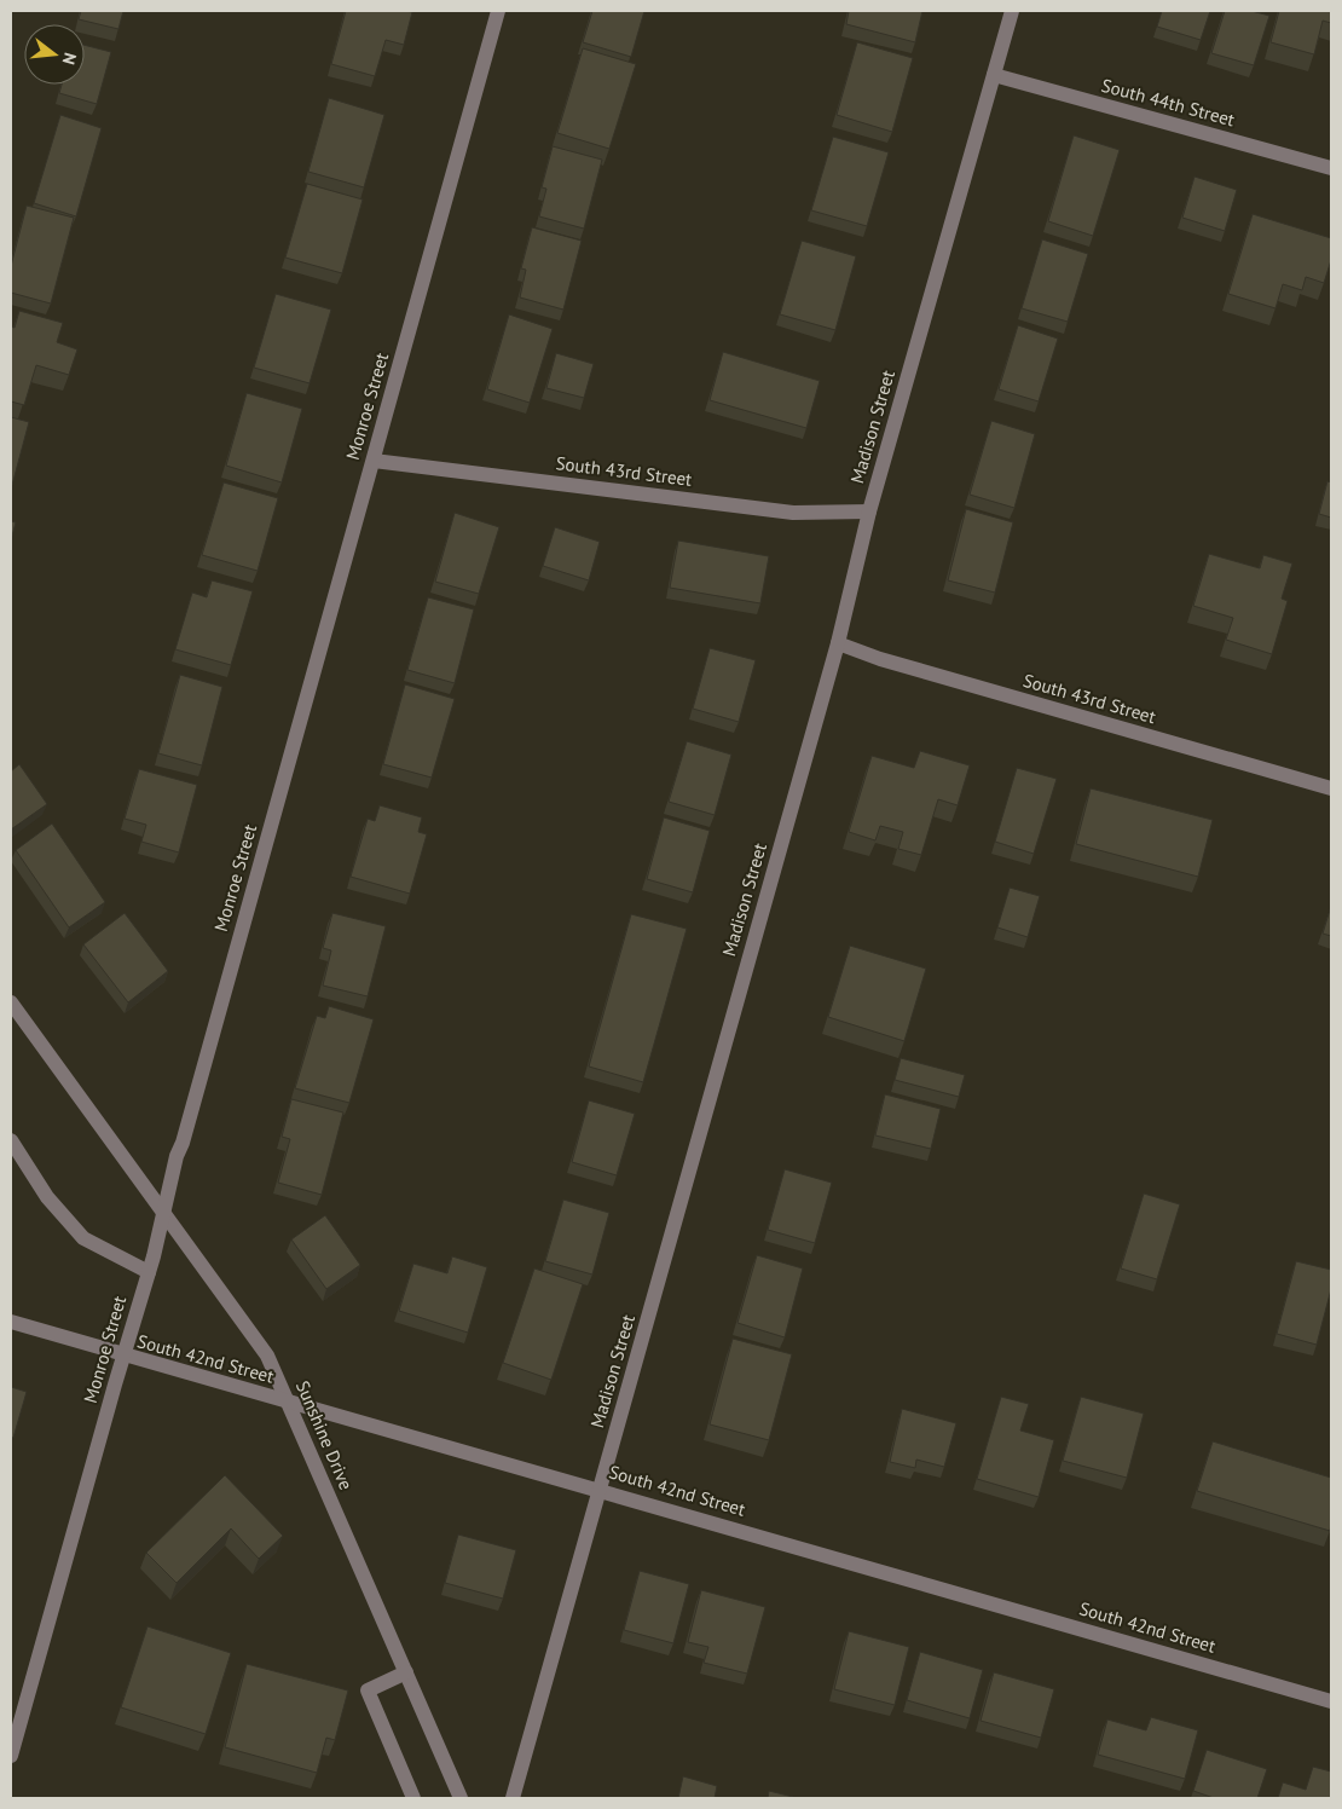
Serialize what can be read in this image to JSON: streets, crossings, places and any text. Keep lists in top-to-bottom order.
{
  "streets": {
    "street": [
      "South 44th Street",
      "Monroe Street",
      "Madison Street",
      "South 43rd Street",
      "South 42nd Street",
      "Sunshine Drive"
    ]
  },
  "crossings": [
    ["South 44th Street", "Madison Street"],
    ["Monroe Street", "South 43rd Street"],
    ["Monroe Street", "South 42nd Street"],
    ["Monroe Street", "Sunshine Drive"],
    ["Madison Street", "South 43rd Street"],
    ["Madison Street", "South 42nd Street"],
    ["South 42nd Street", "Sunshine Drive"]
  ],
  "north": "right"
}
